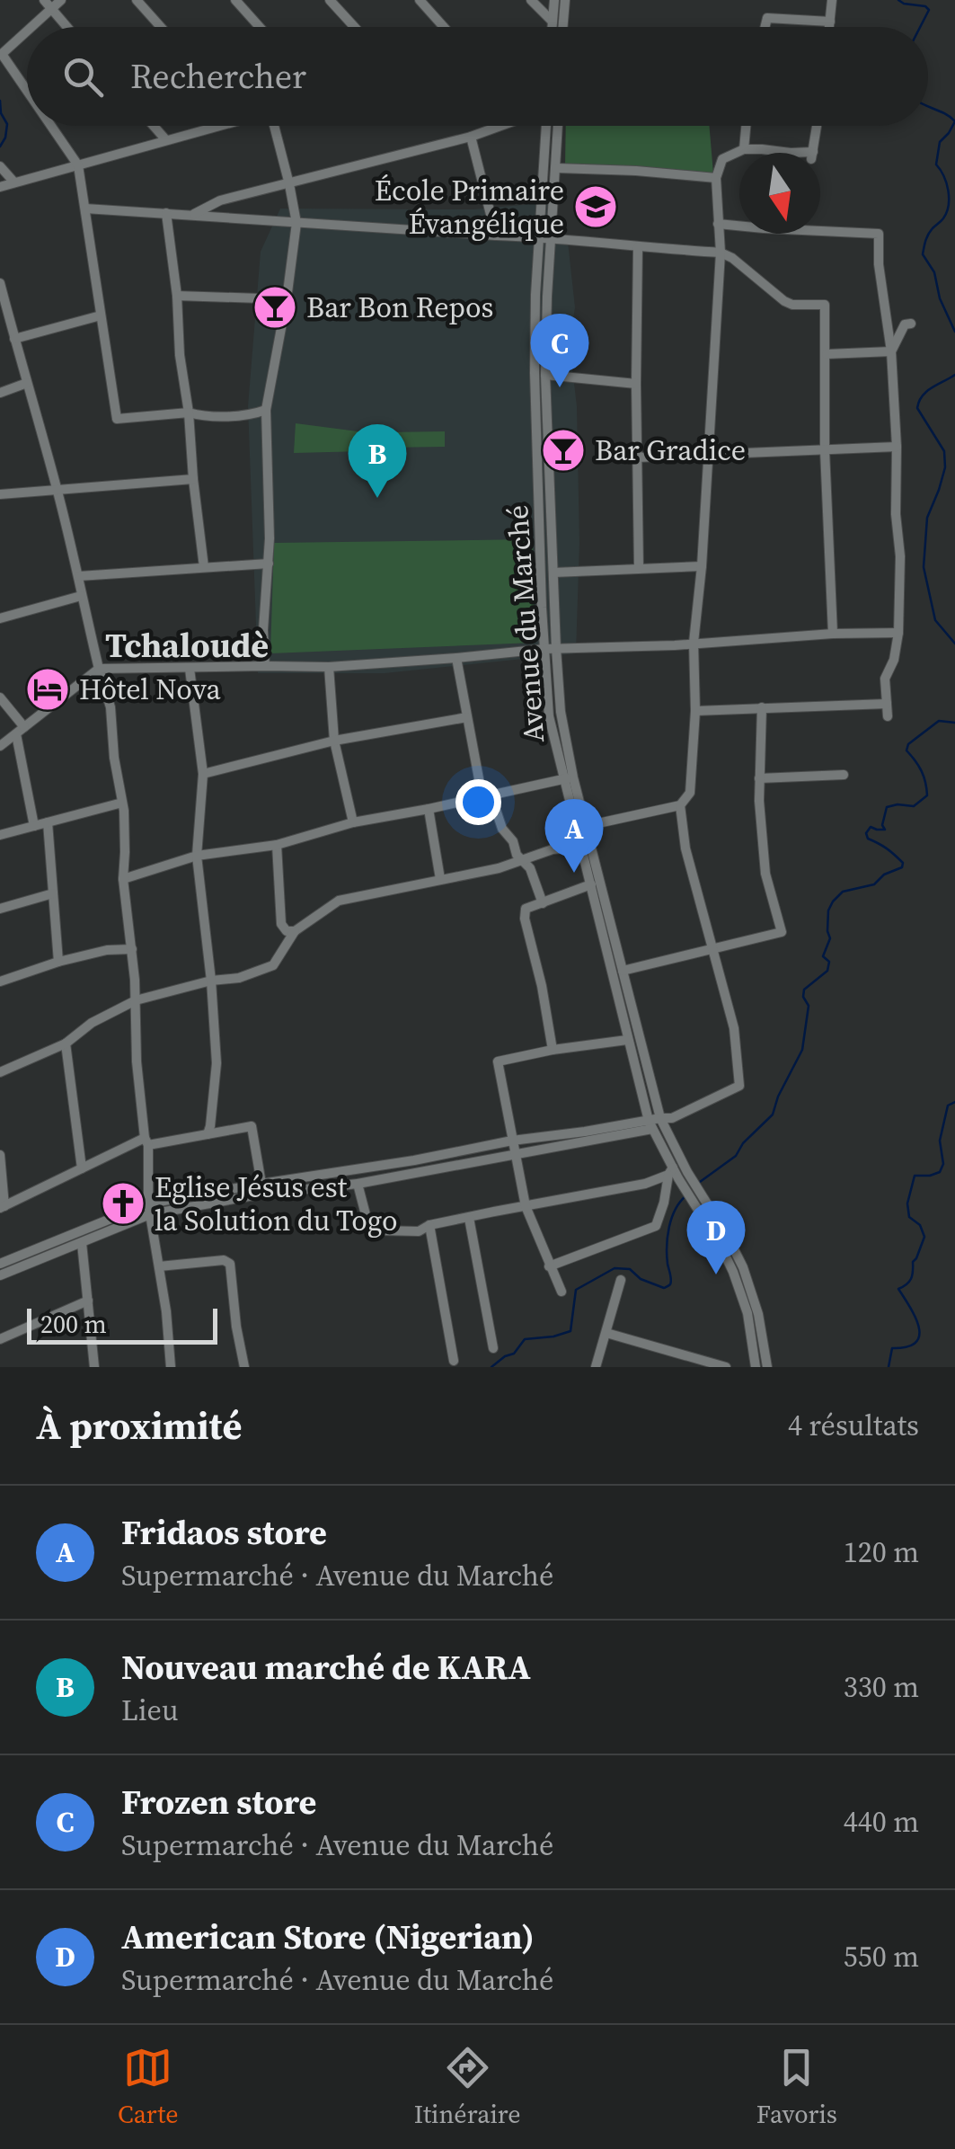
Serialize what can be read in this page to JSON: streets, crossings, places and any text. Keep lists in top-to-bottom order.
{
  "streets": {
    "street": ["Avenue du Marché"]
  },
  "districts": ["Tchaloudè"],
  "places": {
    "school or university": ["École Primaire Évangélique"],
    "bar": ["Bar Bon Repos", "Bar Gradice"],
    "hotel": ["Hôtel Nova"],
    "church": ["Eglise Jésus est la Solution du Togo"]
  },
  "scale_bar": "200 m",
  "north": "bottom",
  "page": {
    "search": "Rechercher",
    "pins": [
      "C",
      "B",
      "A",
      "D"
    ],
    "scale": "200 m",
    "heading": ["À proximité", "4 résultats"],
    "list": [
      {
        "mark": "A",
        "name": "Fridaos store",
        "note": "Supermarché · Avenue du Marché",
        "value": "120 m"
      },
      {
        "mark": "B",
        "name": "Nouveau marché de KARA",
        "note": "Lieu",
        "value": "330 m"
      },
      {
        "mark": "C",
        "name": "Frozen store",
        "note": "Supermarché · Avenue du Marché",
        "value": "440 m"
      },
      {
        "mark": "D",
        "name": "American Store (Nigerian)",
        "note": "Supermarché · Avenue du Marché",
        "value": "550 m"
      }
    ],
    "nav": ["Carte", "Itinéraire", "Favoris"]
  }
}
